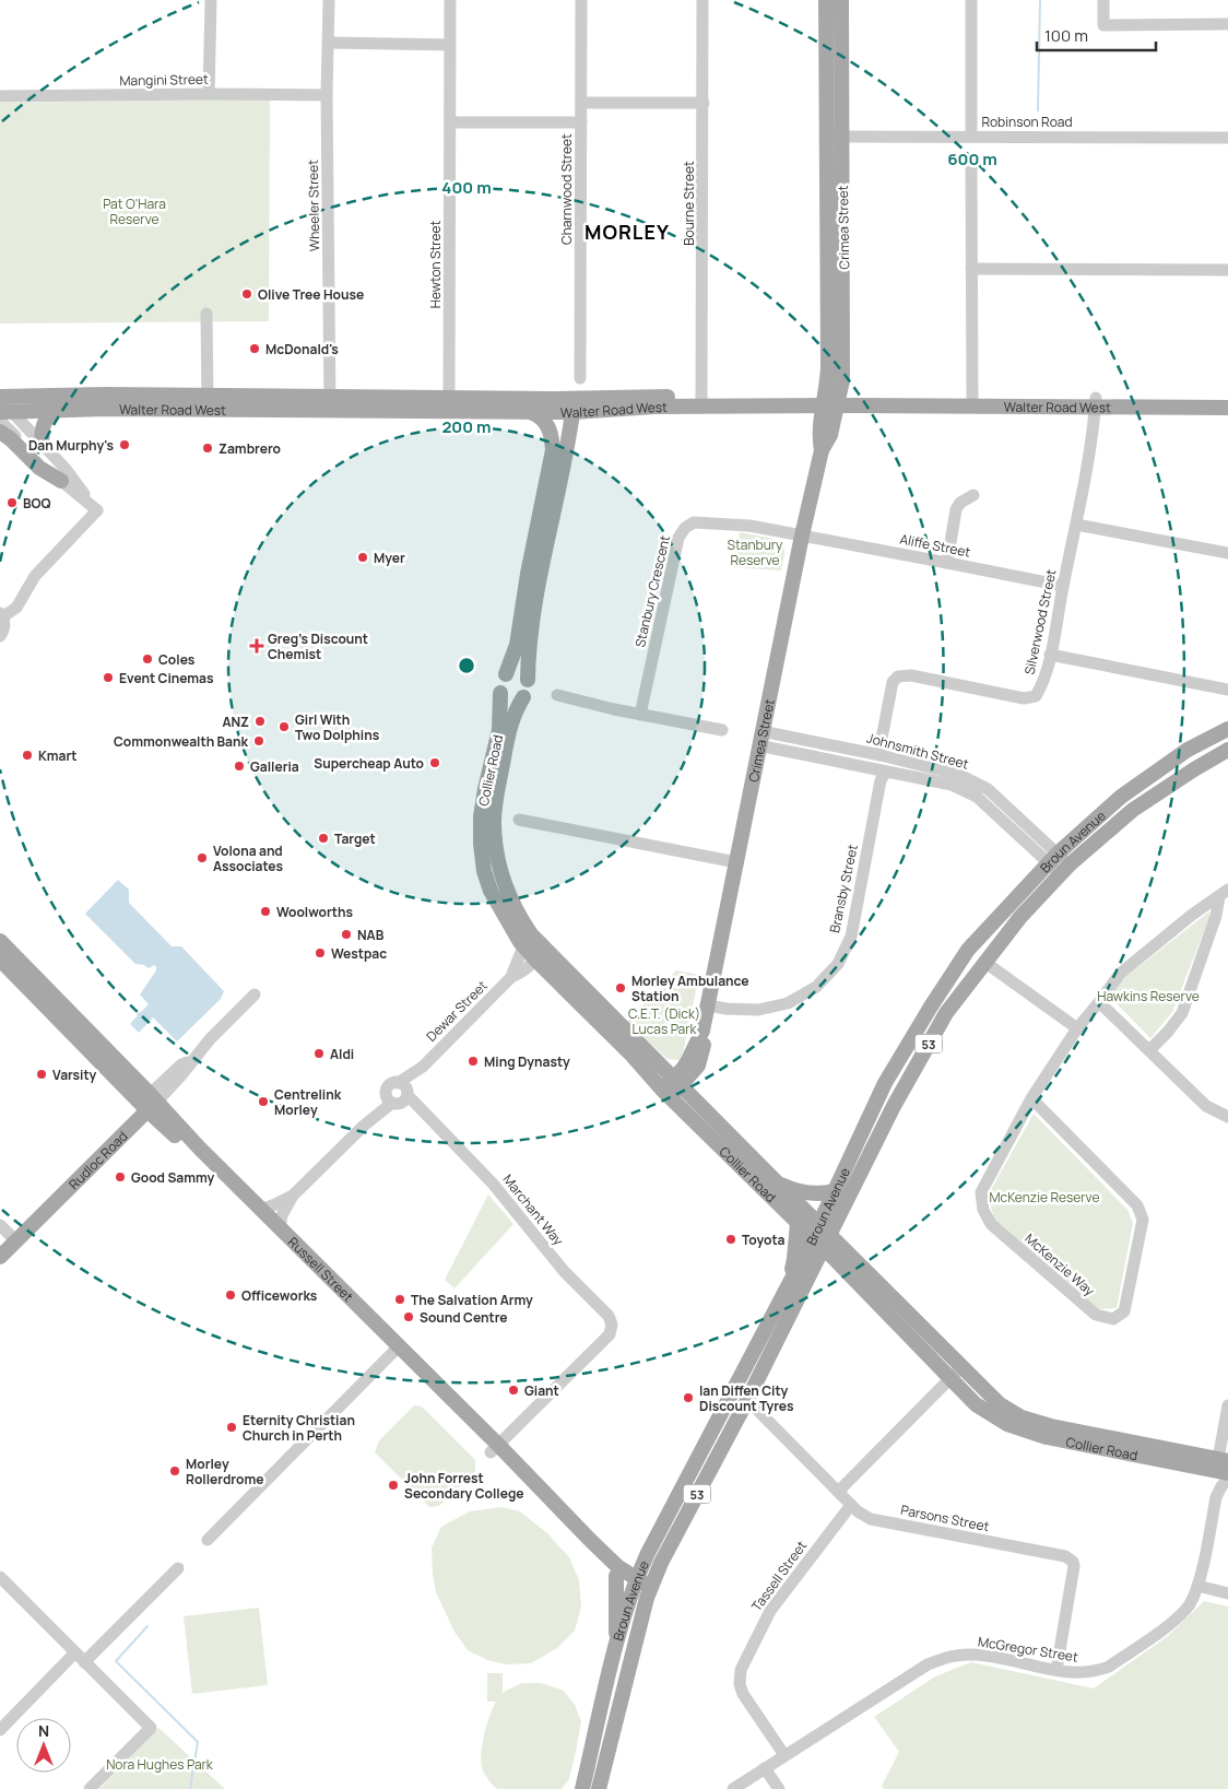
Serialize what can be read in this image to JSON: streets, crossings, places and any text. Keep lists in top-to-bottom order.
{
  "streets": {
    "main road": [
      "Crimea Street",
      "Walter Road West",
      "Collier Road",
      "Broun Avenue",
      "53",
      "Rudloc Road",
      "Russell Street"
    ],
    "street": [
      "Mangini Street",
      "Robinson Road",
      "Charnwood Street",
      "Bourne Street",
      "Wheeler Street",
      "Hewton Street",
      "Aliffe Street",
      "Stanbury Crescent",
      "Silverwood Street",
      "Johnsmith Street",
      "Bransby Street",
      "Dewar Street",
      "Marchant Way",
      "McKenzie Way",
      "Parsons Street",
      "Tassell Street",
      "McGregor Street"
    ]
  },
  "crossings": [
    ["Mangini Street", "Wheeler Street"],
    ["Robinson Road", "Crimea Street"],
    ["Bourne Street", "Walter Road West"],
    ["Wheeler Street", "Walter Road West"],
    ["Crimea Street", "Walter Road West"],
    ["Crimea Street", "Aliffe Street"],
    ["Crimea Street", "Stanbury Crescent"],
    ["Crimea Street", "Johnsmith Street"],
    ["Crimea Street", "Collier Road"],
    ["Crimea Street", "Bransby Street"],
    ["Hewton Street", "Walter Road West"],
    ["Walter Road West", "Silverwood Street"],
    ["Aliffe Street", "Stanbury Crescent"],
    ["Aliffe Street", "Silverwood Street"],
    ["Silverwood Street", "Johnsmith Street"],
    ["Johnsmith Street", "Broun Avenue"],
    ["Johnsmith Street", "Bransby Street"],
    ["Collier Road", "Broun Avenue"],
    ["Collier Road", "Dewar Street"],
    ["Broun Avenue", "Russell Street"],
    ["Broun Avenue", "Parsons Street"],
    ["Dewar Street", "Marchant Way"],
    ["Dewar Street", "Russell Street"],
    ["Rudloc Road", "Russell Street"],
    ["Marchant Way", "Russell Street"],
    ["Parsons Street", "Tassell Street"],
    ["Parsons Street", "McGregor Street"],
    ["Tassell Street", "McGregor Street"]
  ],
  "districts": ["MORLEY"],
  "parks": [
    "Pat O'Hara Reserve",
    "Stanbury Reserve",
    "Hawkins Reserve",
    "C.E.T. (Dick) Lucas Park",
    "McKenzie Reserve",
    "Nora Hughes Park"
  ],
  "places": {
    "other": [
      "Olive Tree House",
      "McDonald's",
      "Dan Murphy's",
      "Zambrero",
      "BOQ",
      "Myer",
      "Coles",
      "Event Cinemas",
      "ANZ",
      "Girl With Two Dolphins",
      "Commonwealth Bank",
      "Kmart",
      "Supercheap Auto",
      "Galleria",
      "Target",
      "Volona and Associates",
      "Woolworths",
      "NAB",
      "Westpac",
      "Morley Ambulance Station",
      "Aldi",
      "Ming Dynasty",
      "Varsity",
      "Centrelink Morley",
      "Good Sammy",
      "Toyota",
      "Officeworks",
      "The Salvation Army",
      "Sound Centre",
      "Giant",
      "Ian Diffen City Discount Tyres",
      "Eternity Christian Church in Perth",
      "Morley Rollerdrome",
      "John Forrest Secondary College"
    ],
    "health": ["Greg's Discount Chemist"]
  },
  "scale_bar": "100 m",
  "north": "top",
  "rings": ["600 m", "400 m", "200 m"]
}
